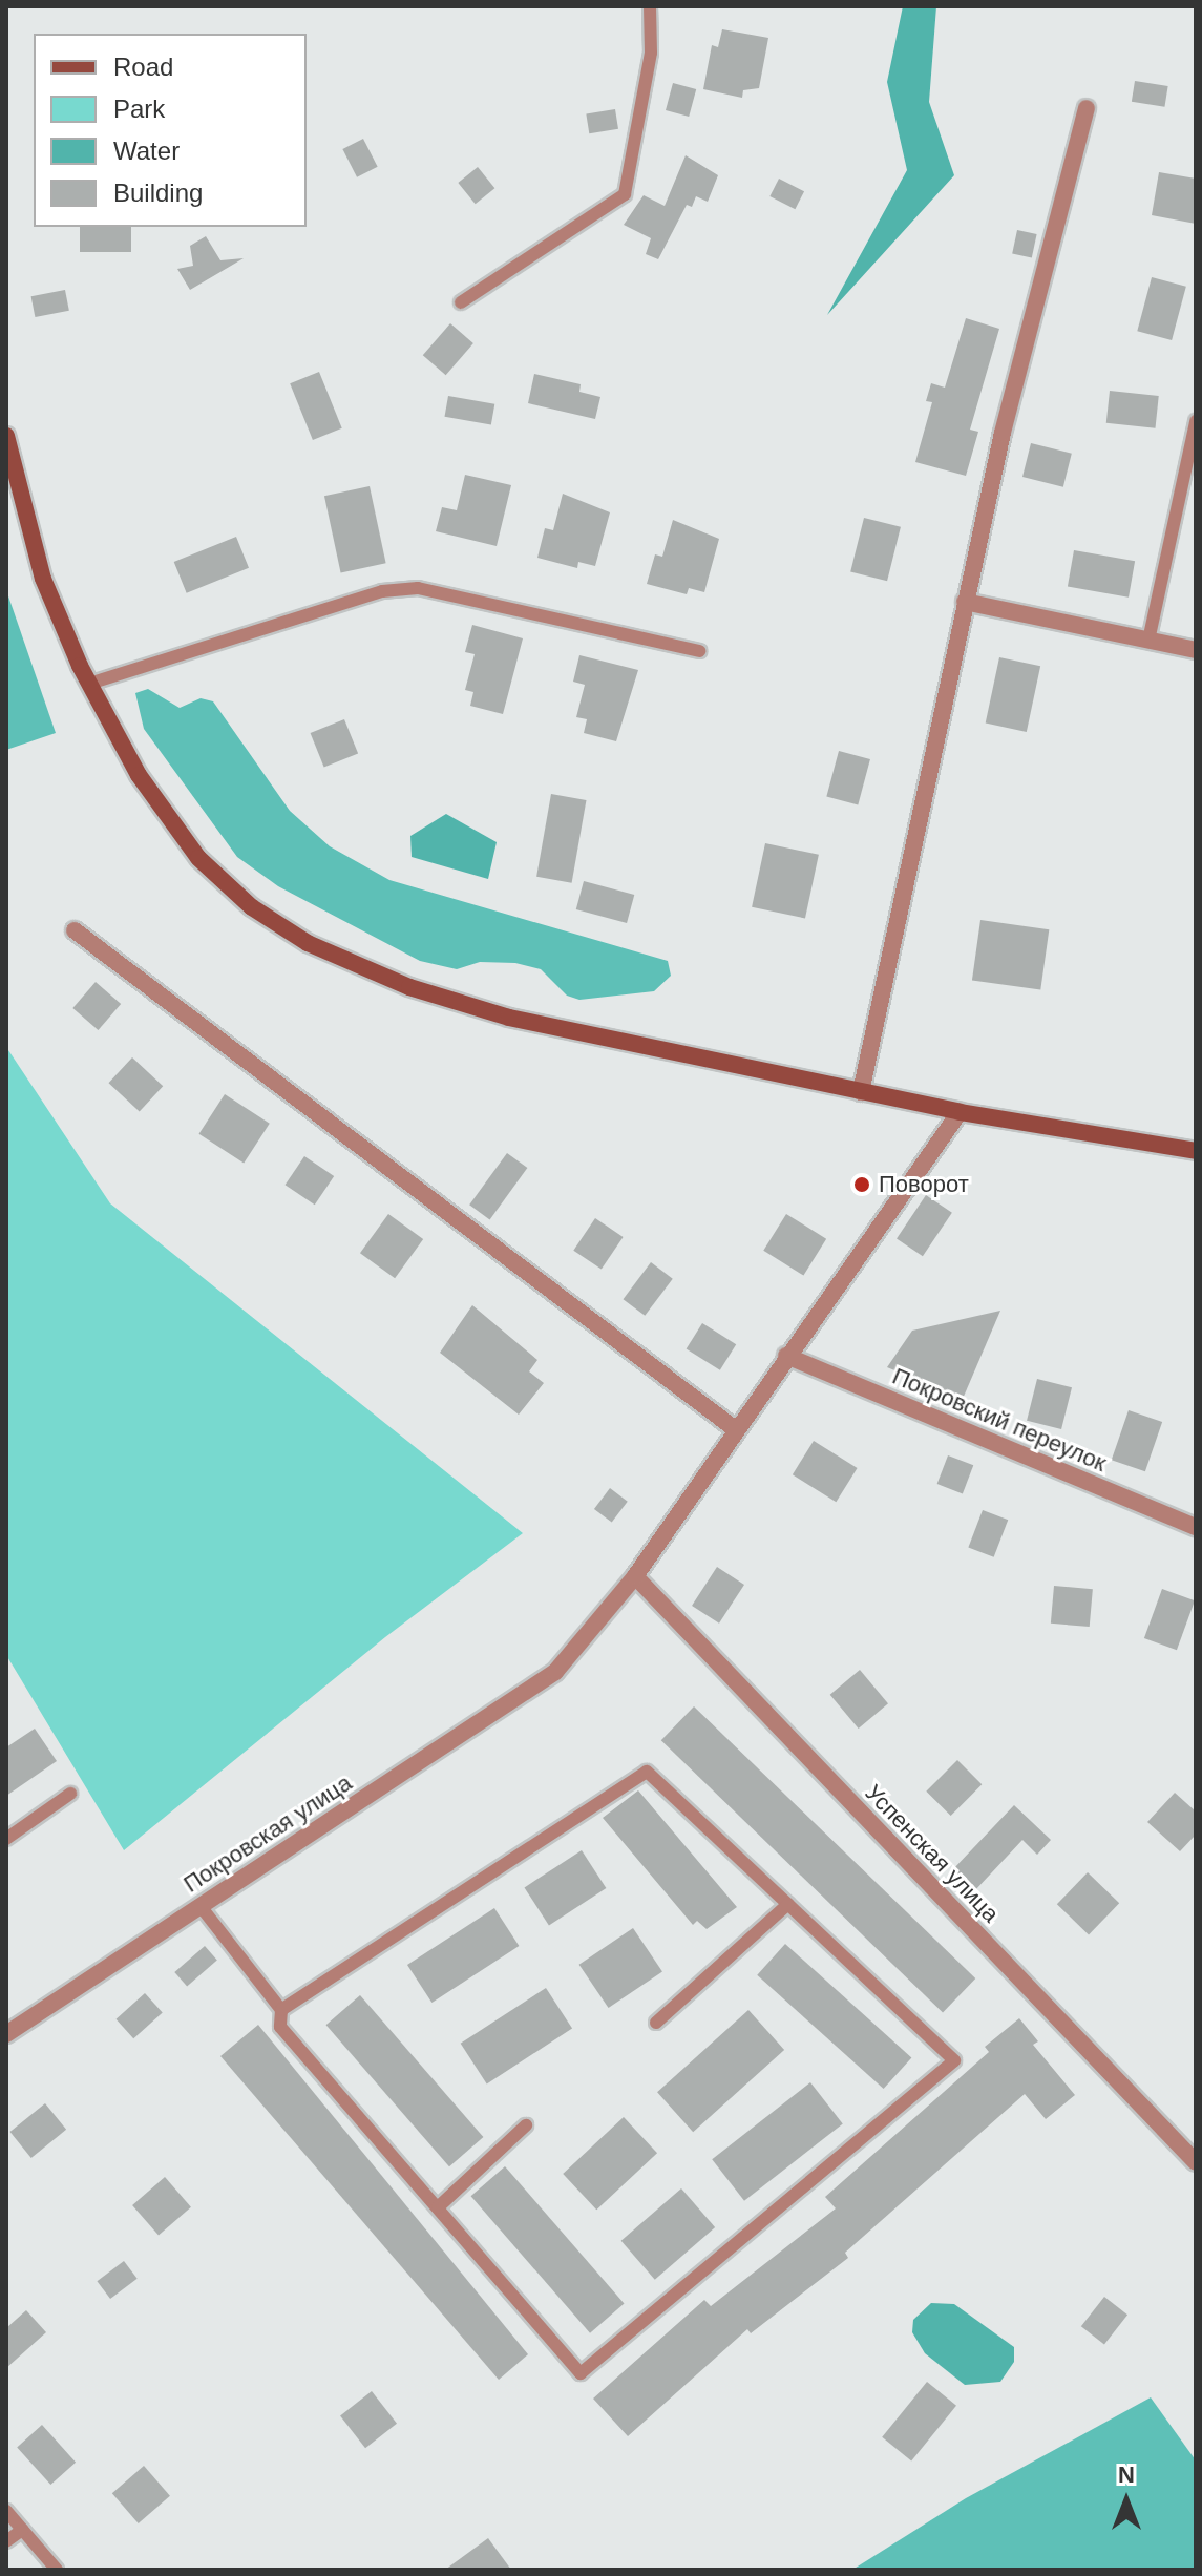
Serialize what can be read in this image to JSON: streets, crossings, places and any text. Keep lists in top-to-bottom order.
{
  "streets": {
    "street": ["Покровский переулок", "Покровская улица", "Успенская улица"]
  },
  "crossings": [
    ["Покровский переулок", "Покровская улица"],
    ["Покровская улица", "Успенская улица"]
  ],
  "places": ["Поворот"],
  "legend": [
    "Road",
    "Park",
    "Water",
    "Building"
  ],
  "north": "top"
}
